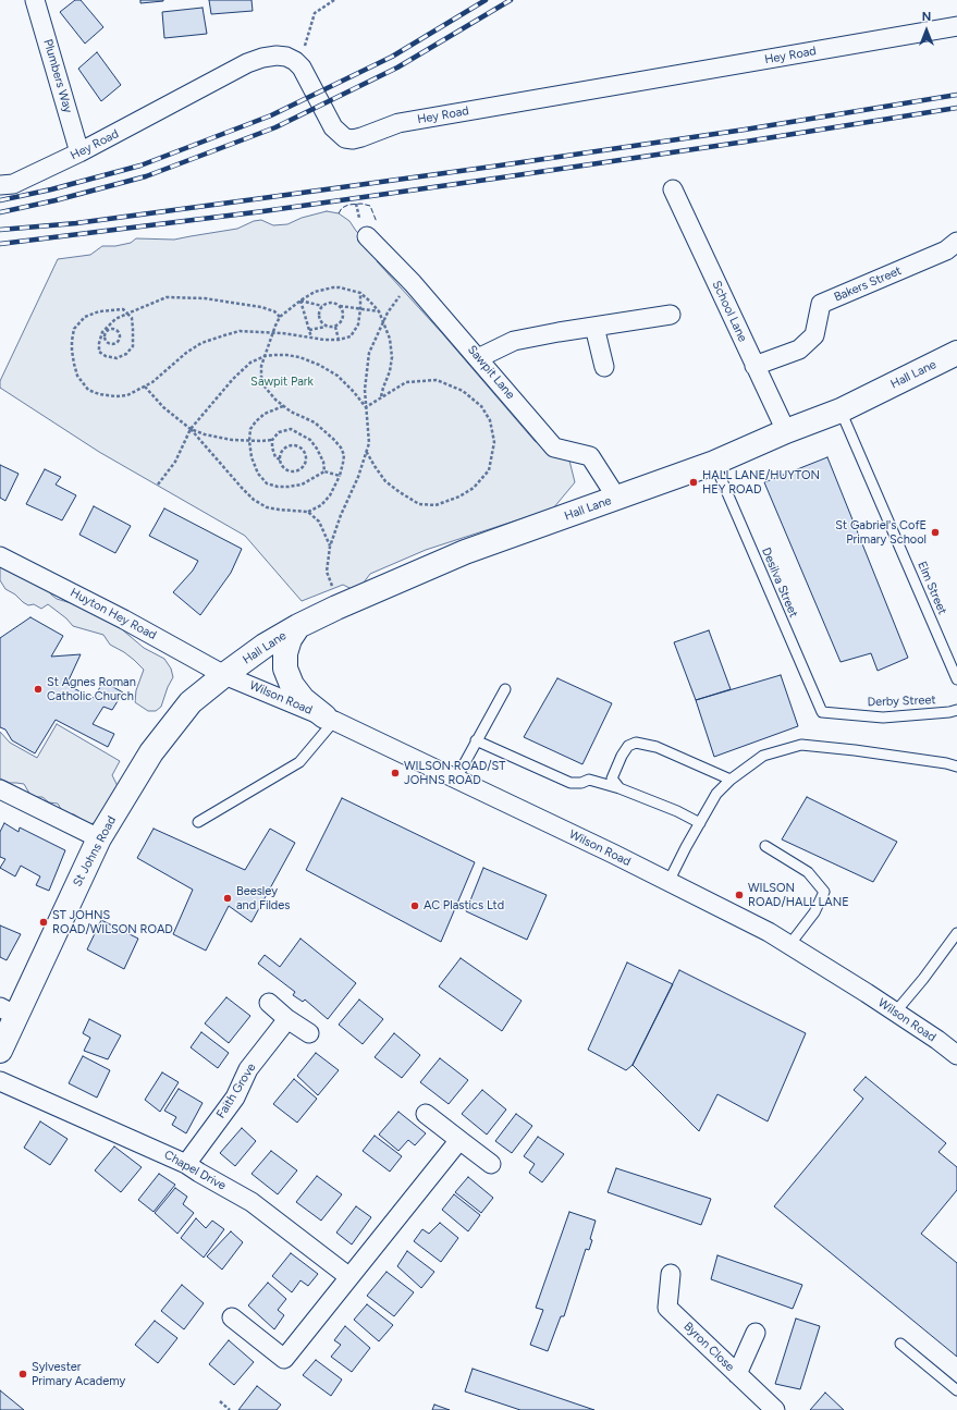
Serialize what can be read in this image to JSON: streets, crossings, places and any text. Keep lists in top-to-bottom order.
{
  "streets": {
    "street": [
      "Hey Road",
      "Plumbers Way",
      "Bakers Street",
      "School Lane",
      "Sawpit Lane",
      "Hall Lane",
      "Huyton Hey Road",
      "Wilson Road",
      "St Johns Road",
      "Faith Grove",
      "Chapel Drive",
      "Byron Close"
    ],
    "lane": ["Desilva Street", "Elm Street", "Derby Street"]
  },
  "crossings": [
    ["Hey Road", "Plumbers Way"],
    ["Bakers Street", "School Lane"],
    ["School Lane", "Hall Lane"],
    ["Sawpit Lane", "Hall Lane"],
    ["Hall Lane", "Desilva Street"],
    ["Hall Lane", "Elm Street"],
    ["Hall Lane", "Huyton Hey Road"],
    ["Hall Lane", "Wilson Road"],
    ["Hall Lane", "St Johns Road"],
    ["Desilva Street", "Derby Street"],
    ["Huyton Hey Road", "Wilson Road"],
    ["Huyton Hey Road", "St Johns Road"],
    ["Wilson Road", "St Johns Road"],
    ["Faith Grove", "Chapel Drive"]
  ],
  "parks": ["Sawpit Park"],
  "places": [
    "HALL LANE/HUYTON HEY ROAD",
    "St Gabriel's CofE Primary School",
    "St Agnes Roman Catholic Church",
    "WILSON ROAD/ST JOHNS ROAD",
    "WILSON ROAD/HALL LANE",
    "Beesley and Fildes",
    "AC Plastics Ltd",
    "ST JOHNS ROAD/WILSON ROAD",
    "Sylvester Primary Academy"
  ],
  "north": "top"
}
